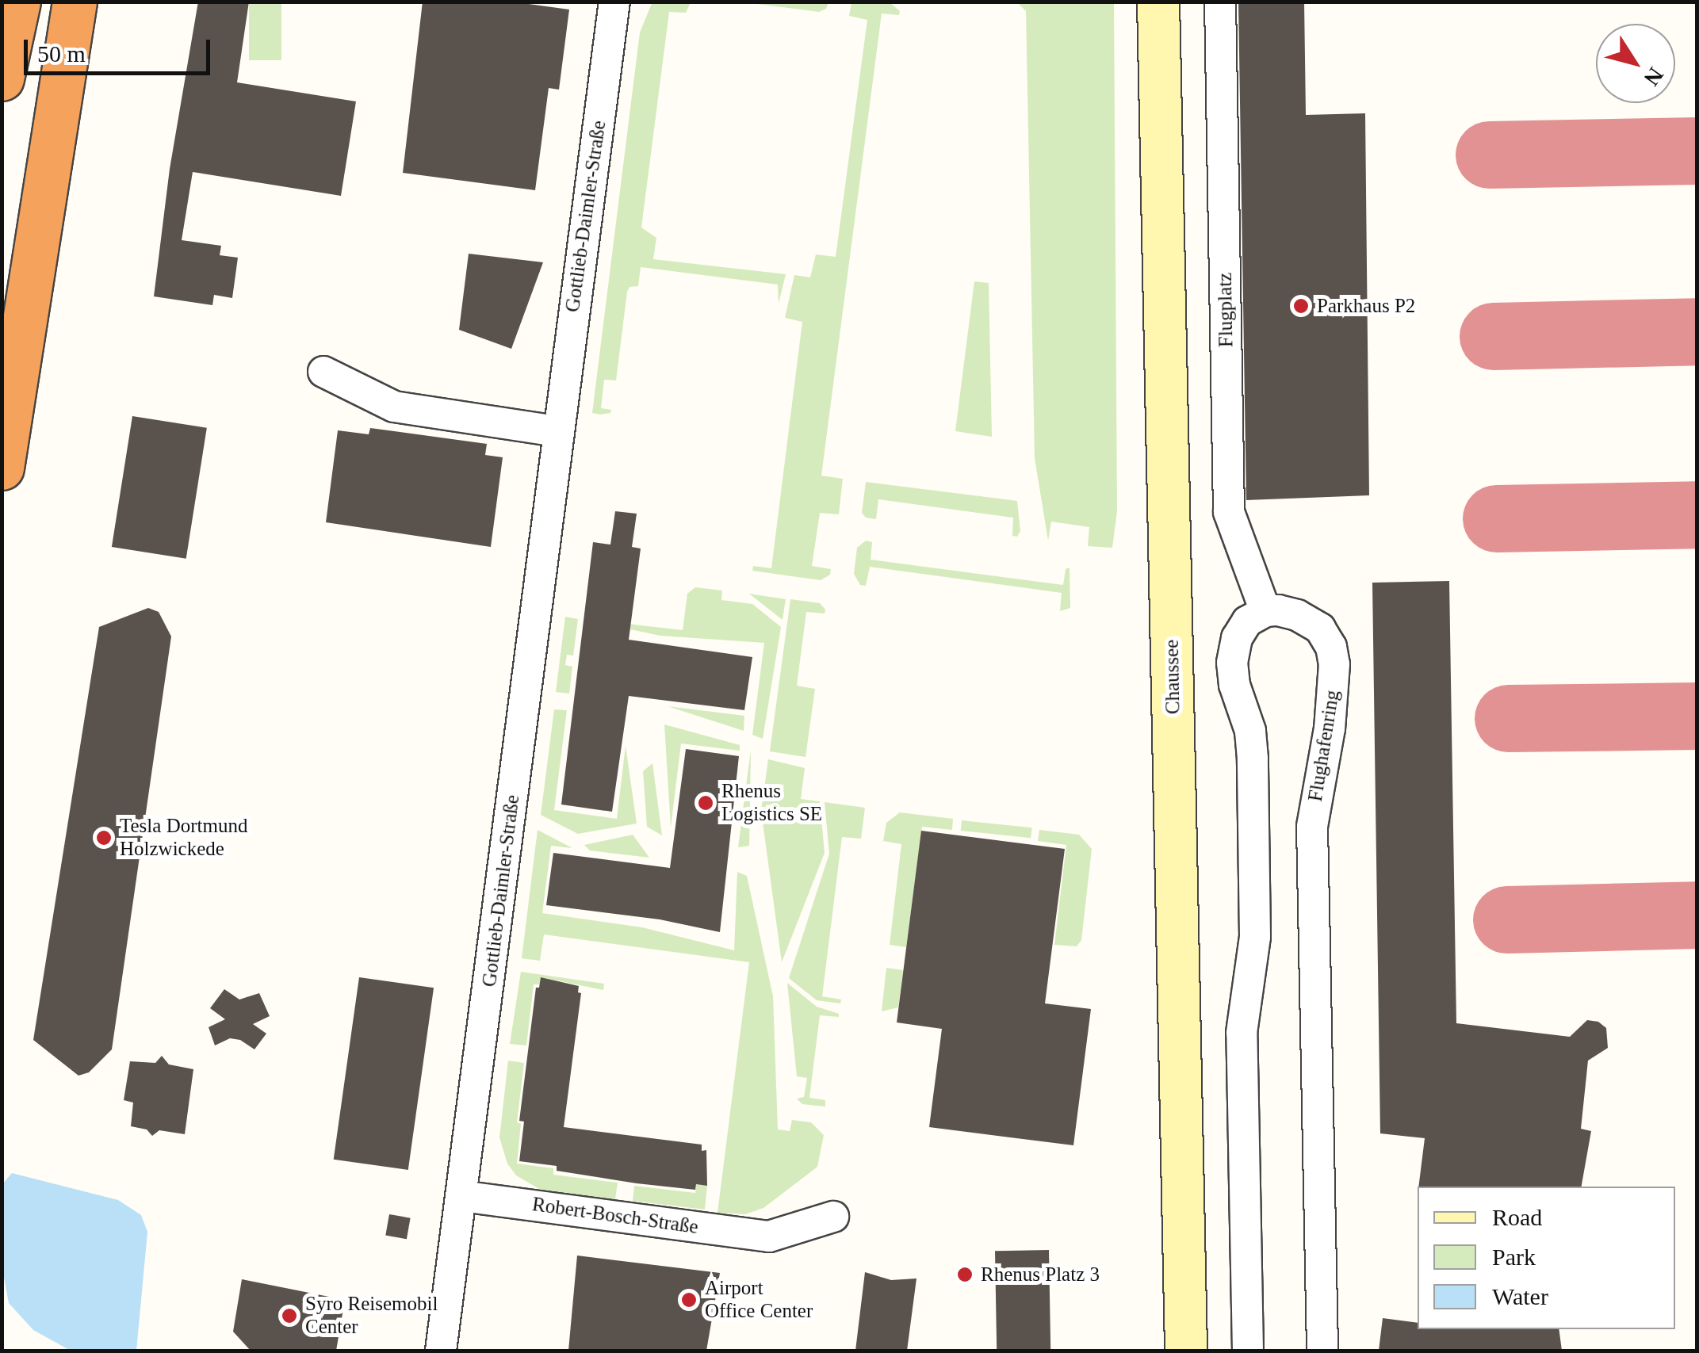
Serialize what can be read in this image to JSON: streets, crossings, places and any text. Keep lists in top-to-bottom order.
{
  "streets": {
    "main road": ["Chaussee"],
    "street": [
      "Gottlieb-Daimler-Straße",
      "Flugplatz",
      "Flughafenring",
      "Robert-Bosch-Straße"
    ]
  },
  "crossings": [
    ["Gottlieb-Daimler-Straße", "Robert-Bosch-Straße"],
    ["Flugplatz", "Flughafenring"]
  ],
  "places": [
    "Parkhaus P2",
    "Rhenus Logistics SE",
    "Tesla Dortmund Holzwickede",
    "Rhenus Platz 3",
    "Airport Office Center",
    "Syro Reisemobil Center"
  ],
  "legend": ["Road", "Park", "Water"],
  "scale_bar": "50 m",
  "north": "bottom right"
}
